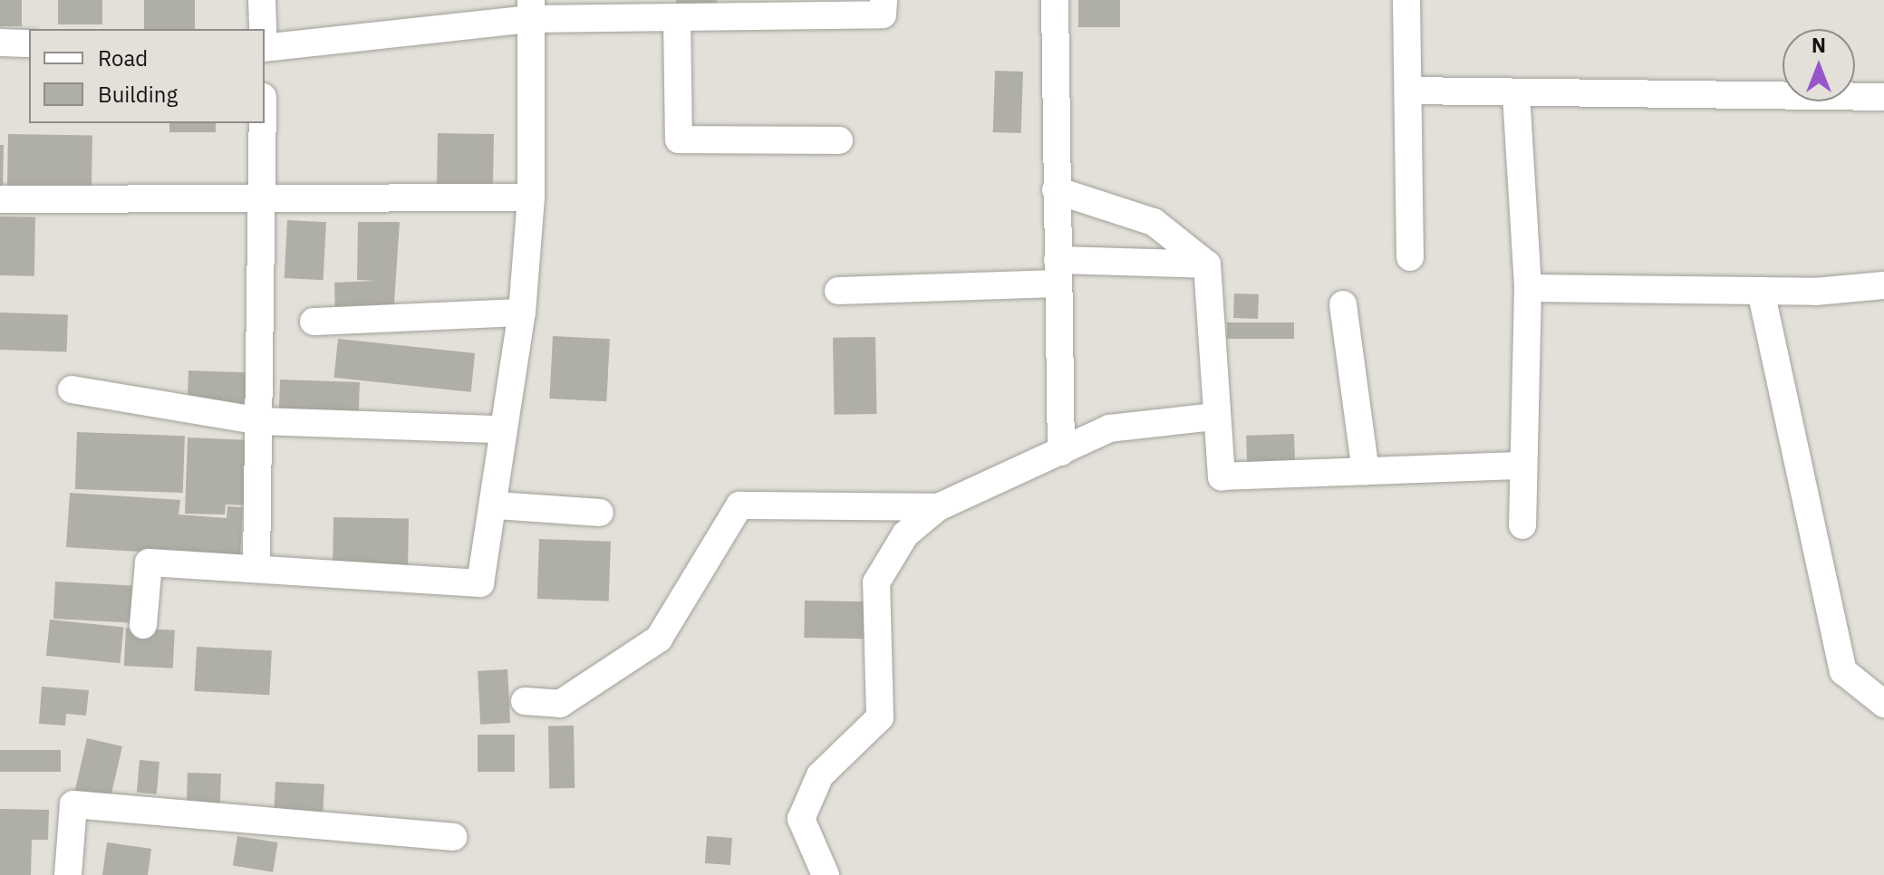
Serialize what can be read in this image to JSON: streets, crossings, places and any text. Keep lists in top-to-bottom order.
{
  "legend": ["Road", "Building"],
  "north": "top"
}
